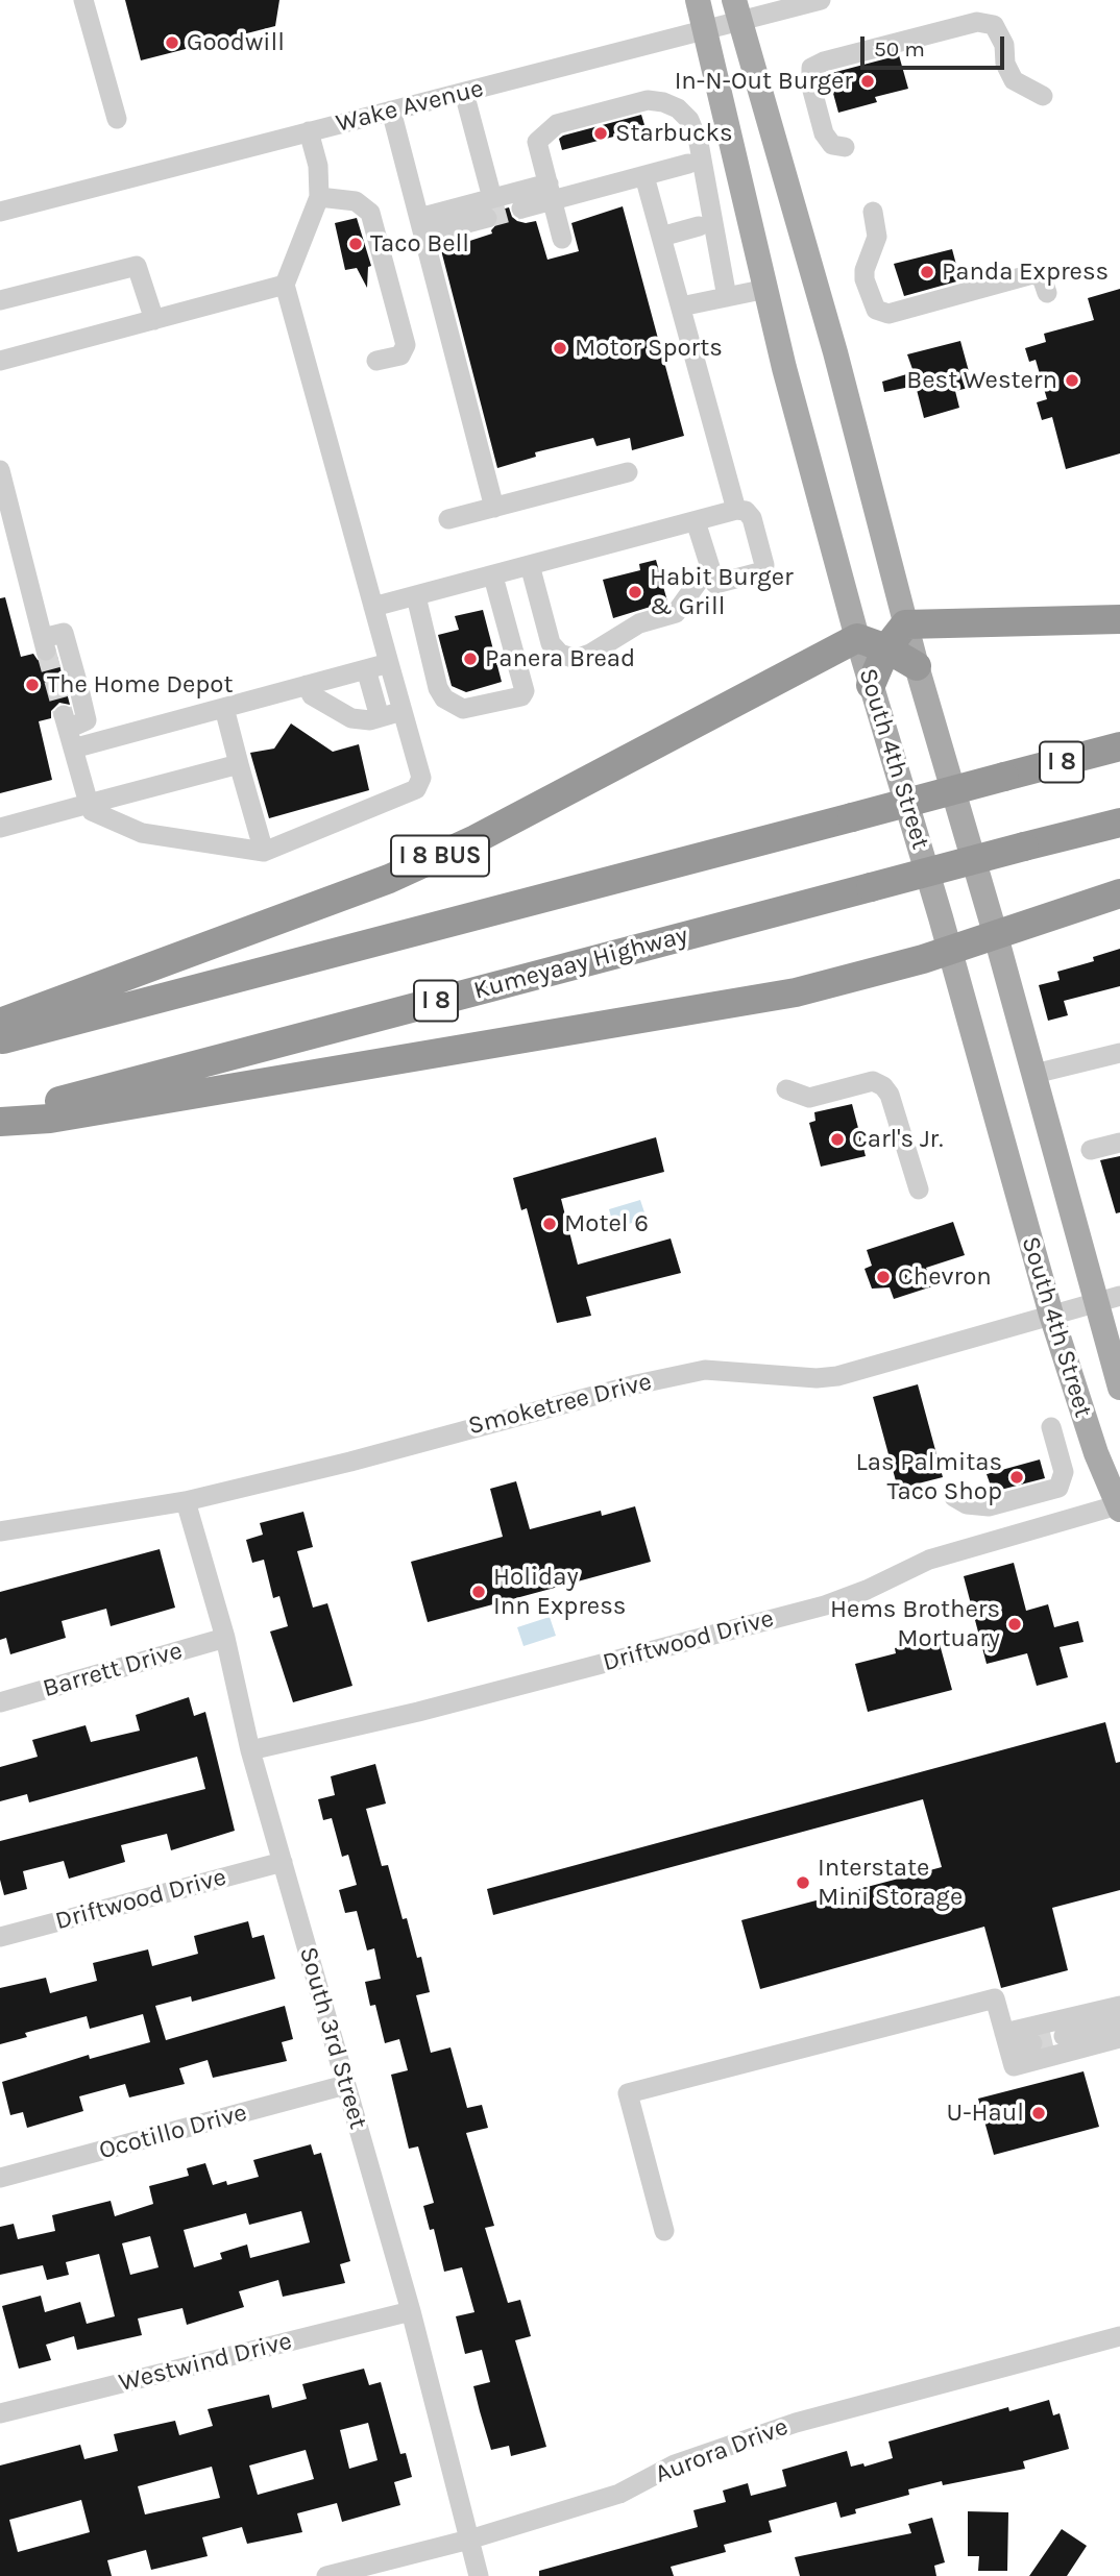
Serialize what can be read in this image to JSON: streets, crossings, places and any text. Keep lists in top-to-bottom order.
{
  "streets": {
    "highway": ["I 8", "I 8 BUS", "Kumeyaay Highway"],
    "main road": ["South 4th Street"],
    "street": [
      "Wake Avenue",
      "Smoketree Drive",
      "Driftwood Drive",
      "Barrett Drive",
      "South 3rd Street",
      "Ocotillo Drive",
      "Westwind Drive",
      "Aurora Drive"
    ]
  },
  "crossings": [
    ["Wake Avenue", "South 4th Street"],
    ["South 4th Street", "I 8 BUS"],
    ["South 4th Street", "Smoketree Drive"],
    ["South 4th Street", "Driftwood Drive"],
    ["Smoketree Drive", "South 3rd Street"],
    ["Driftwood Drive", "South 3rd Street"],
    ["Barrett Drive", "South 3rd Street"],
    ["South 3rd Street", "Ocotillo Drive"],
    ["South 3rd Street", "Westwind Drive"],
    ["South 3rd Street", "Aurora Drive"]
  ],
  "places": [
    "Goodwill",
    "In-N-Out Burger",
    "Starbucks",
    "Taco Bell",
    "Panda Express",
    "Motor Sports",
    "Best Western",
    "Habit Burger & Grill",
    "Panera Bread",
    "The Home Depot",
    "Carl's Jr.",
    "Motel 6",
    "Chevron",
    "Las Palmitas Taco Shop",
    "Holiday Inn Express",
    "Hems Brothers Mortuary",
    "Interstate Mini Storage",
    "U-Haul"
  ],
  "scale_bar": "50 m"
}
